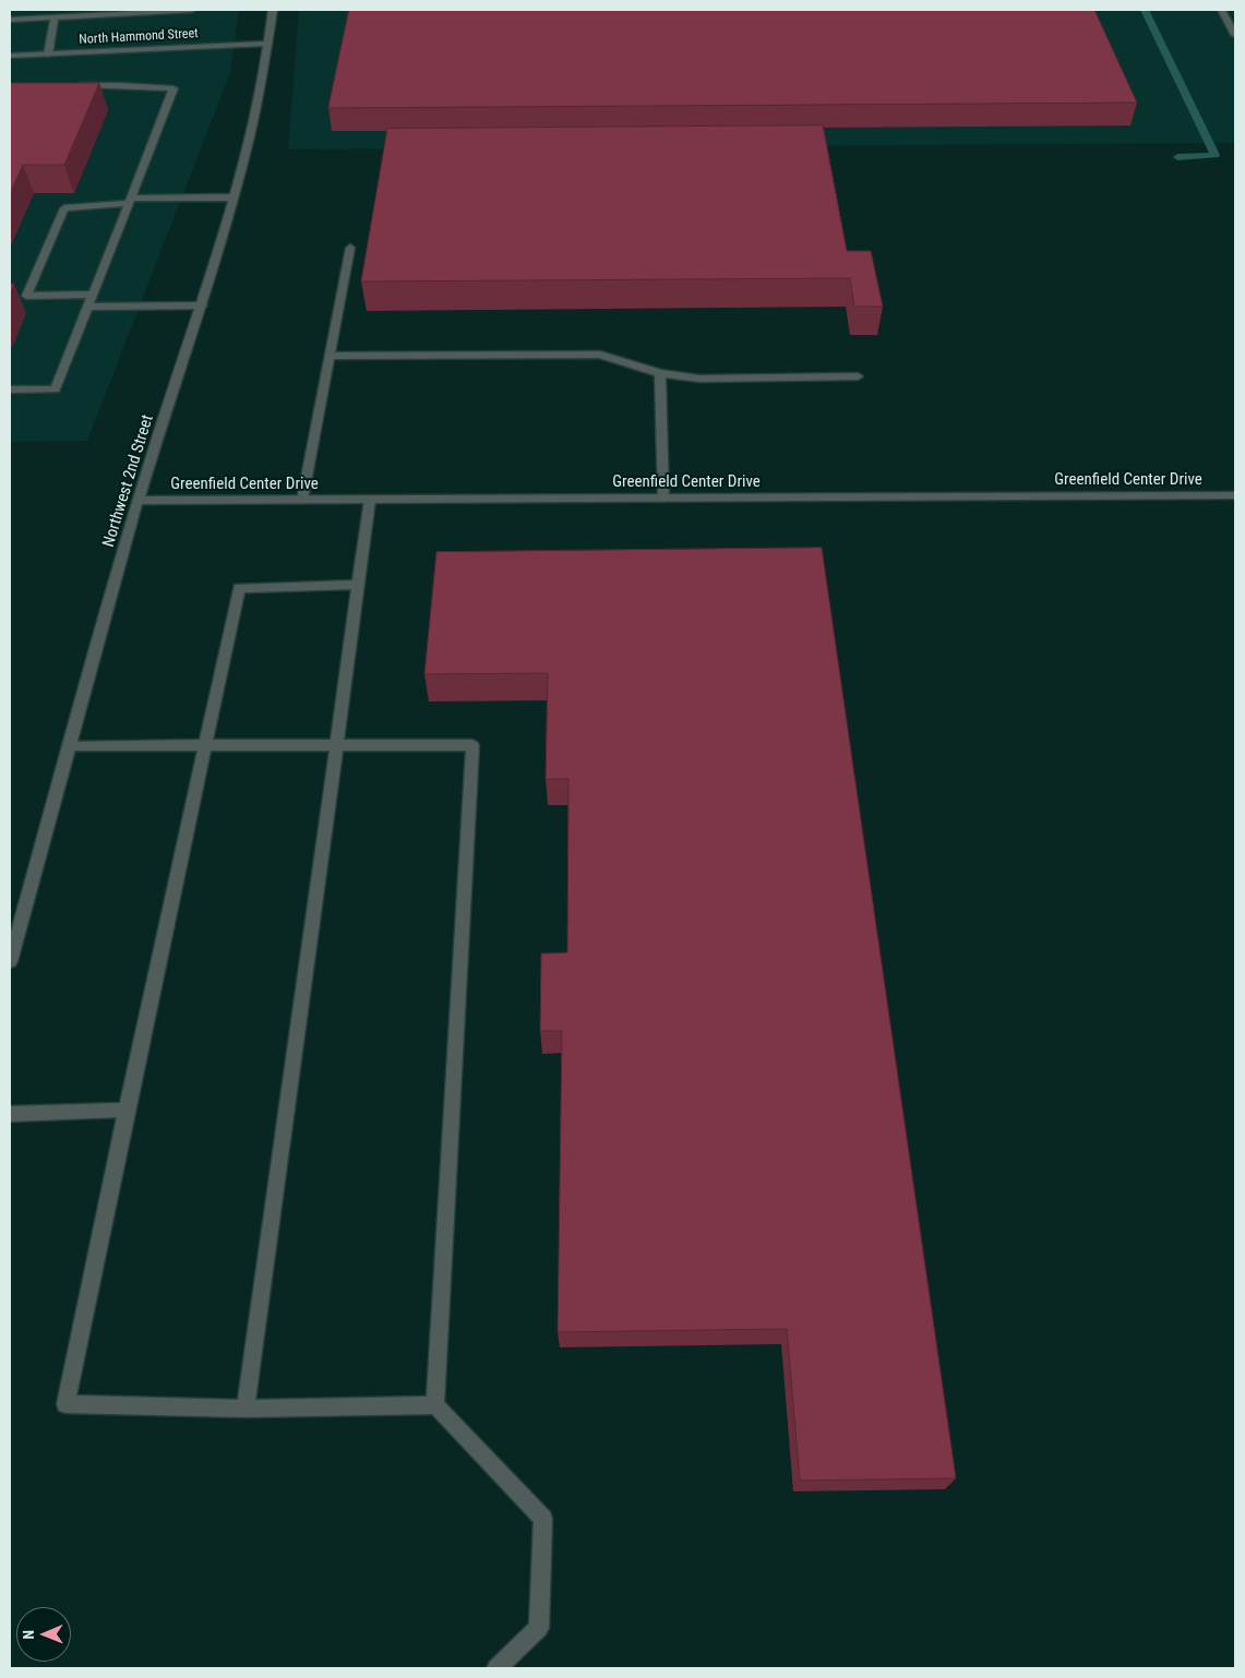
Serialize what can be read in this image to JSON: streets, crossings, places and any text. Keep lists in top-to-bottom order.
{
  "streets": {
    "street": ["North Hammond Street", "Greenfield Center Drive", "Northwest 2nd Street"]
  },
  "crossings": [
    ["North Hammond Street", "Northwest 2nd Street"],
    ["Greenfield Center Drive", "Northwest 2nd Street"]
  ],
  "north": "left"
}
